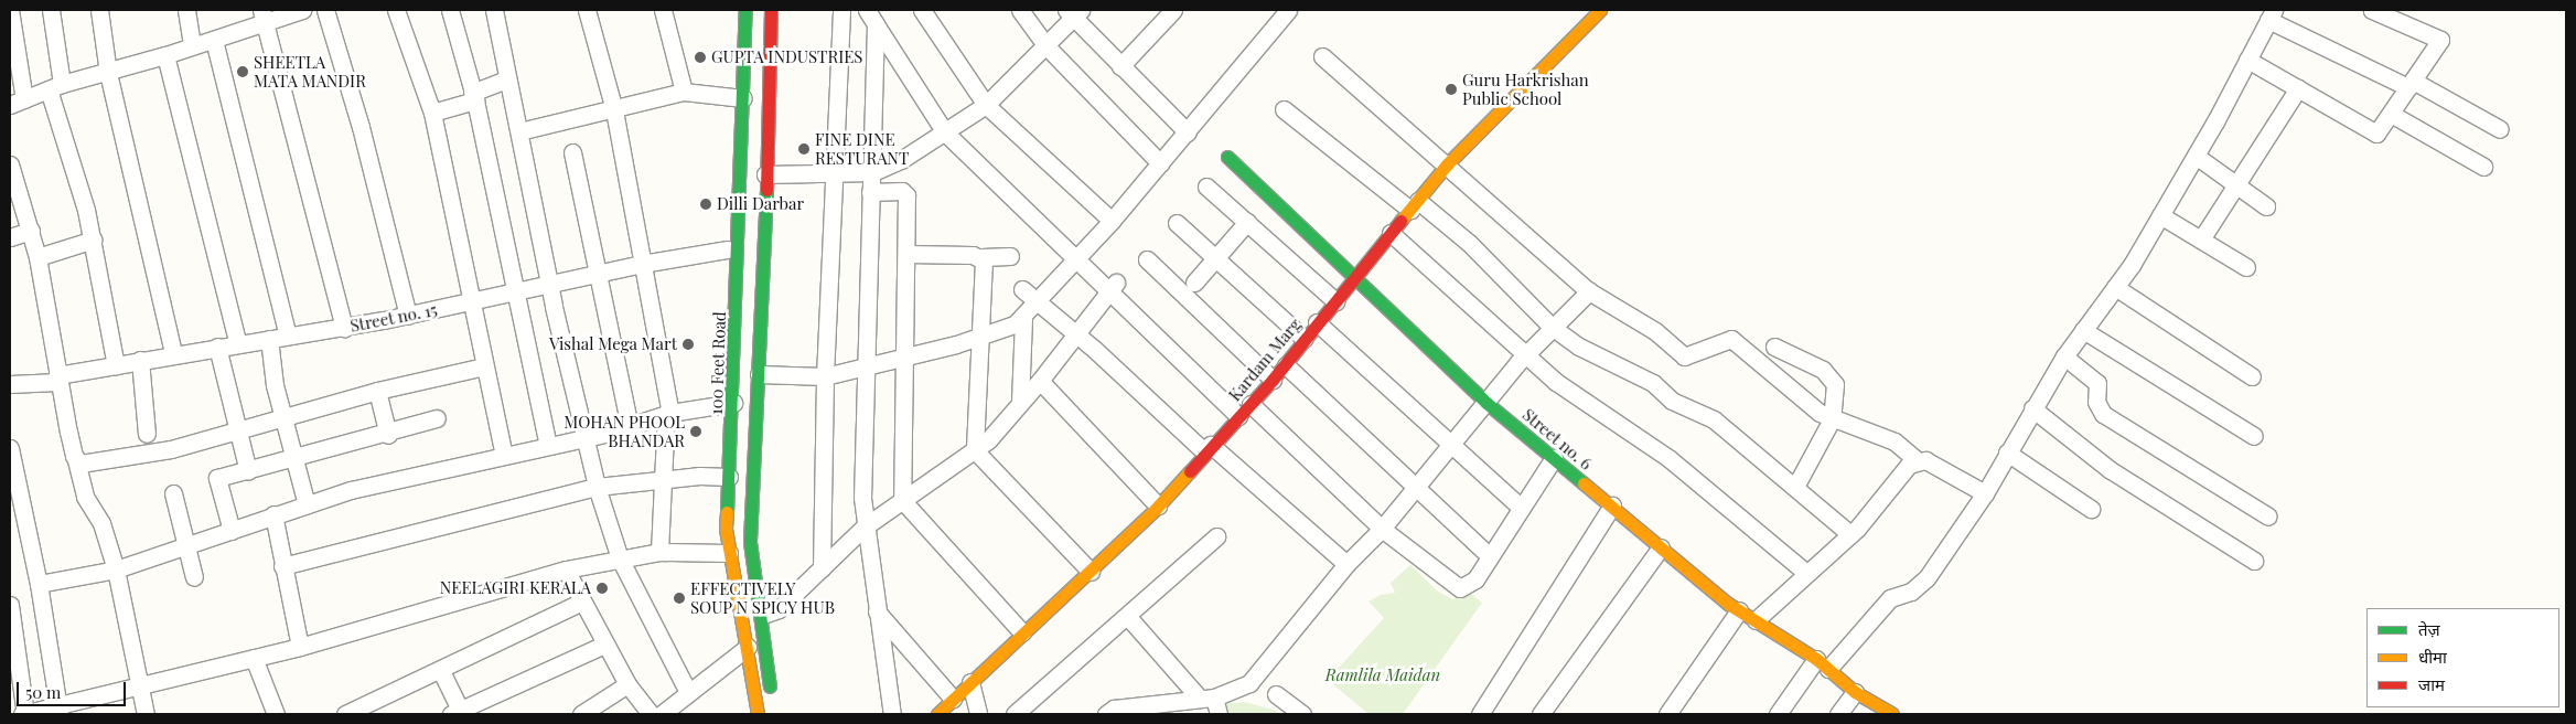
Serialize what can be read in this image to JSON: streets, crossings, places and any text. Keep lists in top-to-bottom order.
{
  "streets": {
    "street": [
      "Street no. 15",
      "Kardam Marg",
      "100 Feet Road",
      "Street no. 6"
    ]
  },
  "crossings": [
    ["Kardam Marg", "Street no. 6"]
  ],
  "parks": ["Ramlila Maidan"],
  "places": [
    "GUPTA INDUSTRIES",
    "SHEETLA MATA MANDIR",
    "Guru Harkrishan Public School",
    "FINE DINE RESTURANT",
    "Dilli Darbar",
    "Vishal Mega Mart",
    "MOHAN PHOOL BHANDAR",
    "NEELAGIRI KERALA",
    "EFFECTIVELY SOUP N SPICY HUB"
  ],
  "legend": ["तेज़", "धीमा", "जाम"],
  "scale_bar": "50 m"
}
